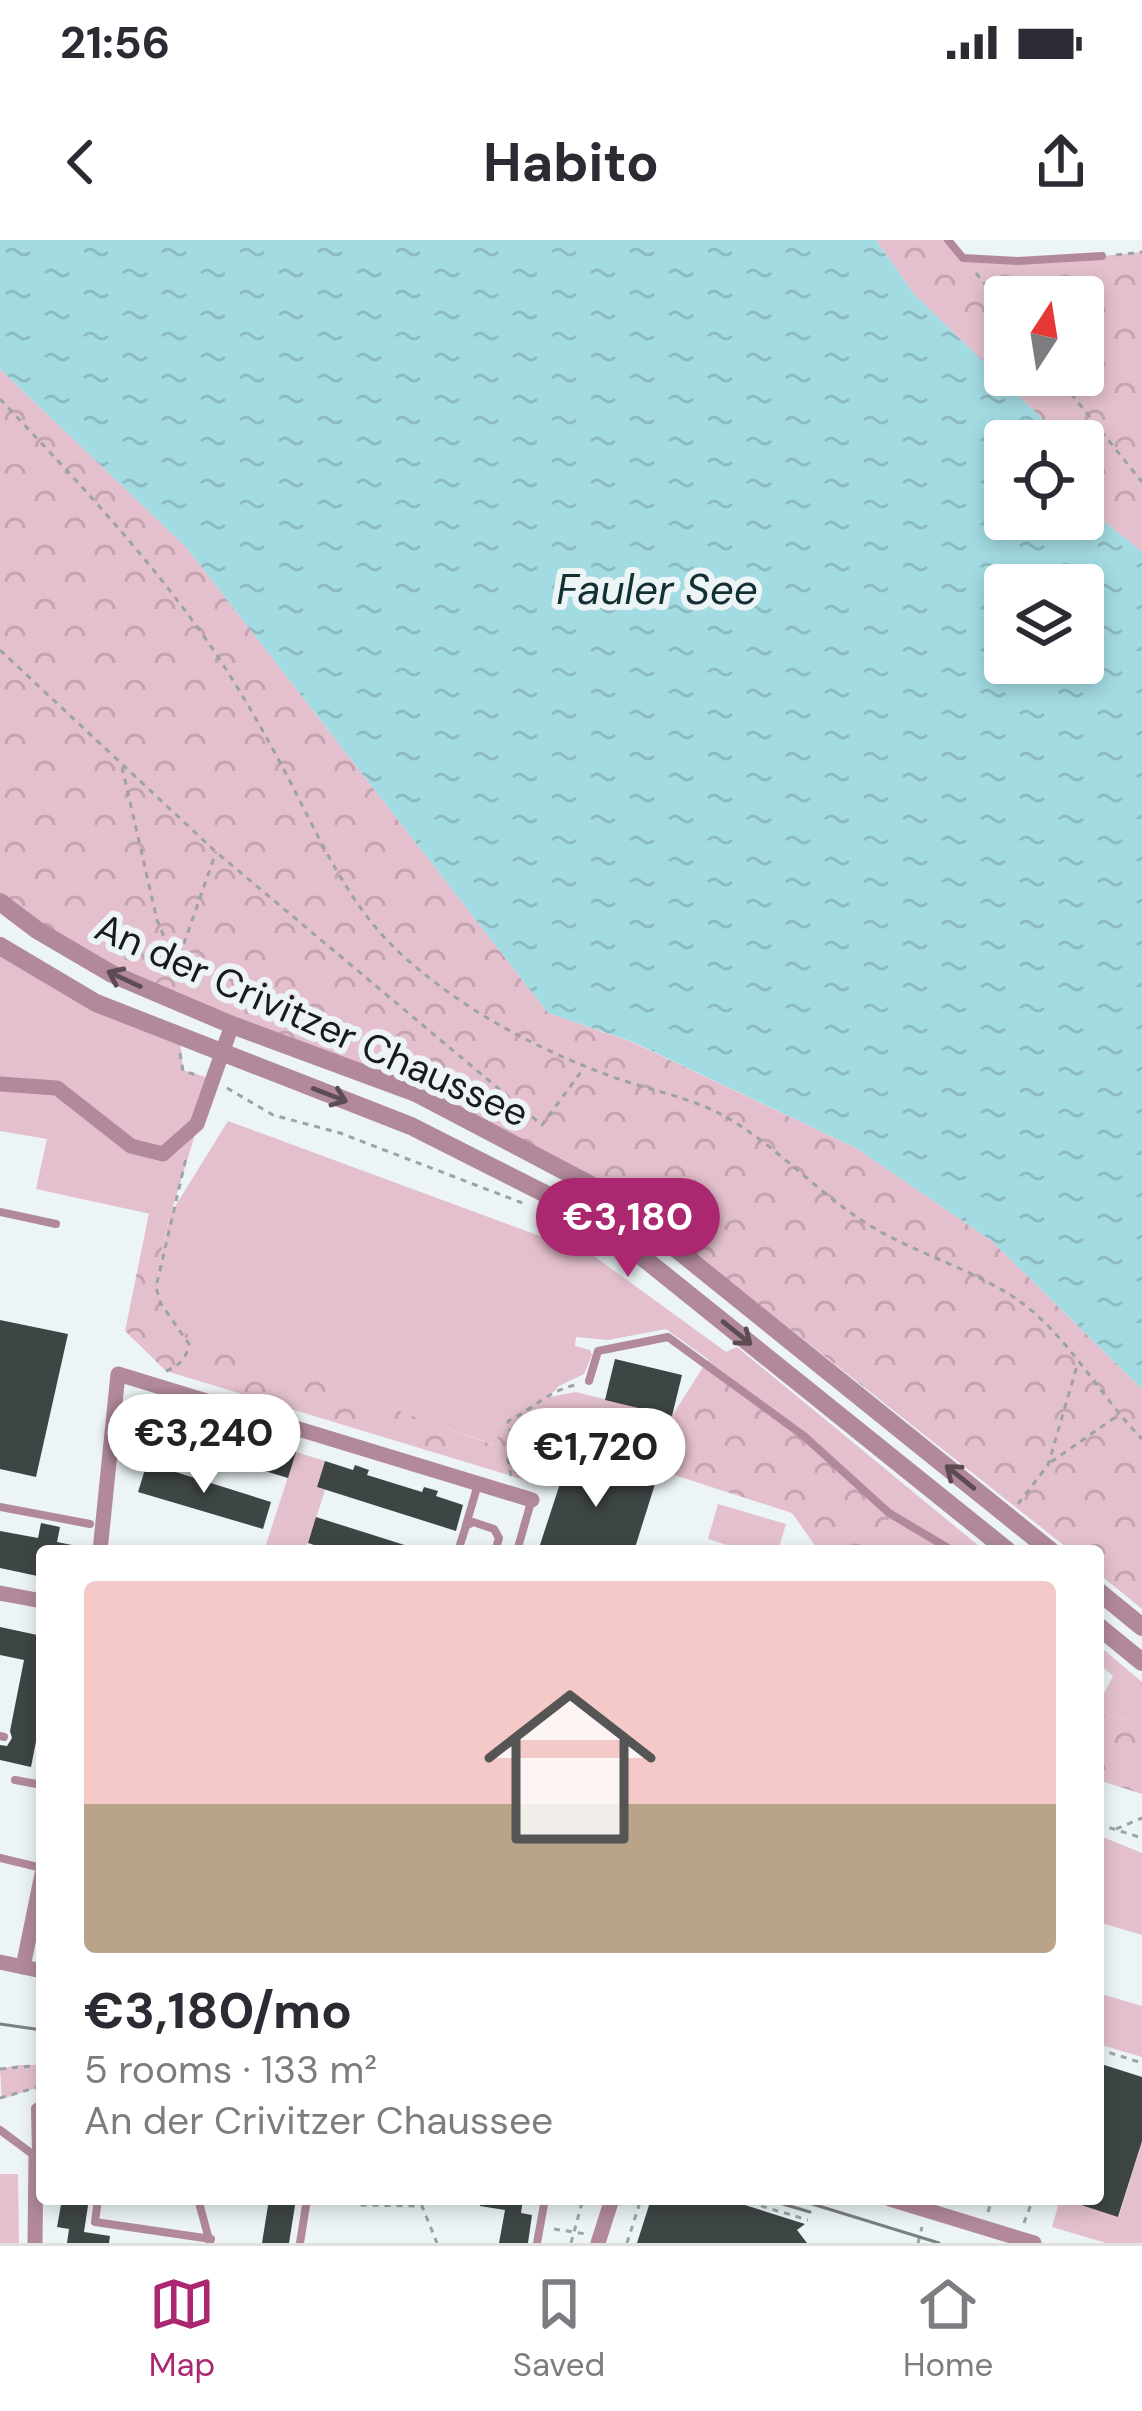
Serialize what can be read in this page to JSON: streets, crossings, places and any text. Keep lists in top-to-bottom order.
{
  "streets": {
    "street": ["An der Crivitzer Chaussee"]
  },
  "water": ["Fauler See"],
  "north": "top",
  "page": {
    "status": "21:56",
    "header": "Habito",
    "price": ["€3,180", "€3,240", "€1,720"],
    "list": [
      {
        "name": "€3,180/mo",
        "note": "5 rooms · 133 m² · An der Crivitzer Chaussee"
      }
    ],
    "tabs": ["Map", "Saved", "Home"]
  }
}
